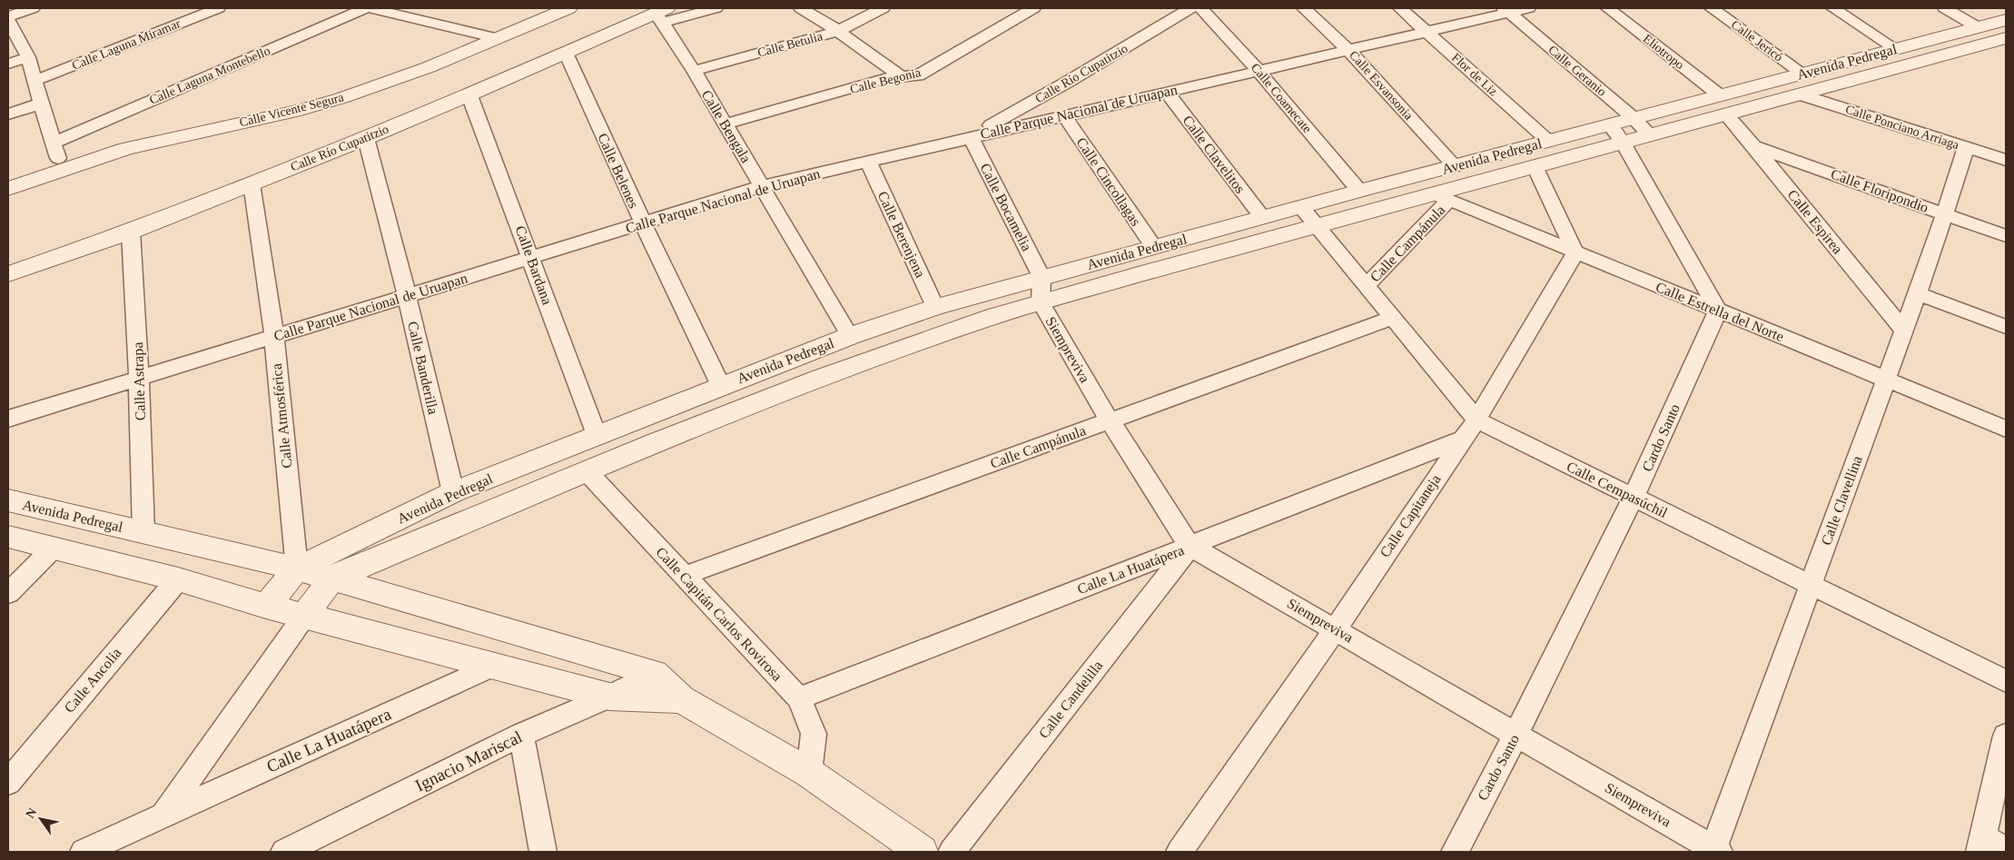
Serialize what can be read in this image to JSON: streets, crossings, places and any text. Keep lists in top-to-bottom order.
{
  "streets": {
    "street": [
      "Calle Jericó",
      "Calle Laguna Miramar",
      "Calle Betulia",
      "Eliotropo",
      "Avenida Pedregal",
      "Calle Geranio",
      "Calle Río Cupatitzio",
      "Flor de Liz",
      "Calle Laguna Montebello",
      "Calle Begonia",
      "Calle Esvansonia",
      "Calle Coamecate",
      "Calle Vicente Segura",
      "Calle Parque Nacional de Uruapan",
      "Calle Bengala",
      "Calle Ponciano Arriaga",
      "Calle Clavelitos",
      "Calle Belenes",
      "Calle Cincollagas",
      "Calle Floripondio",
      "Calle Bocamelia",
      "Calle Espirea",
      "Calle Berenjena",
      "Calle Campánula",
      "Calle Bardana",
      "Calle Estrella del Norte",
      "Siempreviva",
      "Calle Banderilla",
      "Calle Astrapa",
      "Calle Atmosférica",
      "Cardo Santo",
      "Calle Cempasúchil",
      "Calle Clavellina",
      "Calle Capitaneja",
      "Calle La Huatápera",
      "Calle Capitán Carlos Rovirosa",
      "Calle Ancolia",
      "Calle Candelilla",
      "Ignacio Mariscal"
    ]
  },
  "crossings": [
    ["Calle Jericó", "Avenida Pedregal"],
    ["Calle Jericó", "Calle Ponciano Arriaga"],
    ["Calle Betulia", "Calle Bengala"],
    ["Eliotropo", "Avenida Pedregal"],
    ["Eliotropo", "Calle Espirea"],
    ["Avenida Pedregal", "Calle Geranio"],
    ["Avenida Pedregal", "Flor de Liz"],
    ["Avenida Pedregal", "Calle Esvansonia"],
    ["Avenida Pedregal", "Calle Coamecate"],
    ["Avenida Pedregal", "Calle Bengala"],
    ["Avenida Pedregal", "Calle Ponciano Arriaga"],
    ["Avenida Pedregal", "Calle Clavelitos"],
    ["Avenida Pedregal", "Calle Belenes"],
    ["Avenida Pedregal", "Calle Cincollagas"],
    ["Avenida Pedregal", "Calle Bocamelia"],
    ["Avenida Pedregal", "Calle Espirea"],
    ["Avenida Pedregal", "Calle Berenjena"],
    ["Avenida Pedregal", "Calle Campánula"],
    ["Avenida Pedregal", "Calle Bardana"],
    ["Avenida Pedregal", "Calle Estrella del Norte"],
    ["Avenida Pedregal", "Siempreviva"],
    ["Avenida Pedregal", "Calle Banderilla"],
    ["Avenida Pedregal", "Calle Astrapa"],
    ["Avenida Pedregal", "Calle Atmosférica"],
    ["Avenida Pedregal", "Calle Cempasúchil"],
    ["Avenida Pedregal", "Calle Capitán Carlos Rovirosa"],
    ["Calle Geranio", "Calle Parque Nacional de Uruapan"],
    ["Calle Río Cupatitzio", "Calle Parque Nacional de Uruapan"],
    ["Calle Río Cupatitzio", "Calle Bengala"],
    ["Calle Río Cupatitzio", "Calle Belenes"],
    ["Calle Río Cupatitzio", "Calle Bocamelia"],
    ["Calle Río Cupatitzio", "Calle Bardana"],
    ["Calle Río Cupatitzio", "Calle Banderilla"],
    ["Calle Río Cupatitzio", "Calle Astrapa"],
    ["Calle Río Cupatitzio", "Calle Atmosférica"],
    ["Flor de Liz", "Calle Parque Nacional de Uruapan"],
    ["Calle Laguna Montebello", "Calle Vicente Segura"],
    ["Calle Begonia", "Calle Bengala"],
    ["Calle Esvansonia", "Calle Parque Nacional de Uruapan"],
    ["Calle Coamecate", "Calle Parque Nacional de Uruapan"],
    ["Calle Parque Nacional de Uruapan", "Calle Bengala"],
    ["Calle Parque Nacional de Uruapan", "Calle Clavelitos"],
    ["Calle Parque Nacional de Uruapan", "Calle Belenes"],
    ["Calle Parque Nacional de Uruapan", "Calle Cincollagas"],
    ["Calle Parque Nacional de Uruapan", "Calle Bocamelia"],
    ["Calle Parque Nacional de Uruapan", "Calle Berenjena"],
    ["Calle Parque Nacional de Uruapan", "Calle Bardana"],
    ["Calle Parque Nacional de Uruapan", "Calle Banderilla"],
    ["Calle Parque Nacional de Uruapan", "Calle Astrapa"],
    ["Calle Parque Nacional de Uruapan", "Calle Atmosférica"],
    ["Calle Ponciano Arriaga", "Calle Clavellina"],
    ["Calle Floripondio", "Calle Espirea"],
    ["Calle Floripondio", "Calle Clavellina"],
    ["Calle Bocamelia", "Siempreviva"],
    ["Calle Espirea", "Calle Clavellina"],
    ["Calle Campánula", "Calle Estrella del Norte"],
    ["Calle Campánula", "Siempreviva"],
    ["Calle Campánula", "Calle Cempasúchil"],
    ["Calle Campánula", "Calle Capitán Carlos Rovirosa"],
    ["Calle Estrella del Norte", "Cardo Santo"],
    ["Calle Estrella del Norte", "Calle Clavellina"],
    ["Calle Estrella del Norte", "Calle Capitaneja"],
    ["Siempreviva", "Cardo Santo"],
    ["Siempreviva", "Calle Clavellina"],
    ["Siempreviva", "Calle Capitaneja"],
    ["Siempreviva", "Calle La Huatápera"],
    ["Siempreviva", "Calle Candelilla"],
    ["Cardo Santo", "Calle Cempasúchil"],
    ["Calle Cempasúchil", "Calle Clavellina"],
    ["Calle Cempasúchil", "Calle Capitaneja"],
    ["Calle Capitaneja", "Calle La Huatápera"],
    ["Calle La Huatápera", "Calle Capitán Carlos Rovirosa"],
    ["Calle La Huatápera", "Calle Candelilla"]
  ],
  "north": "top left"
}
